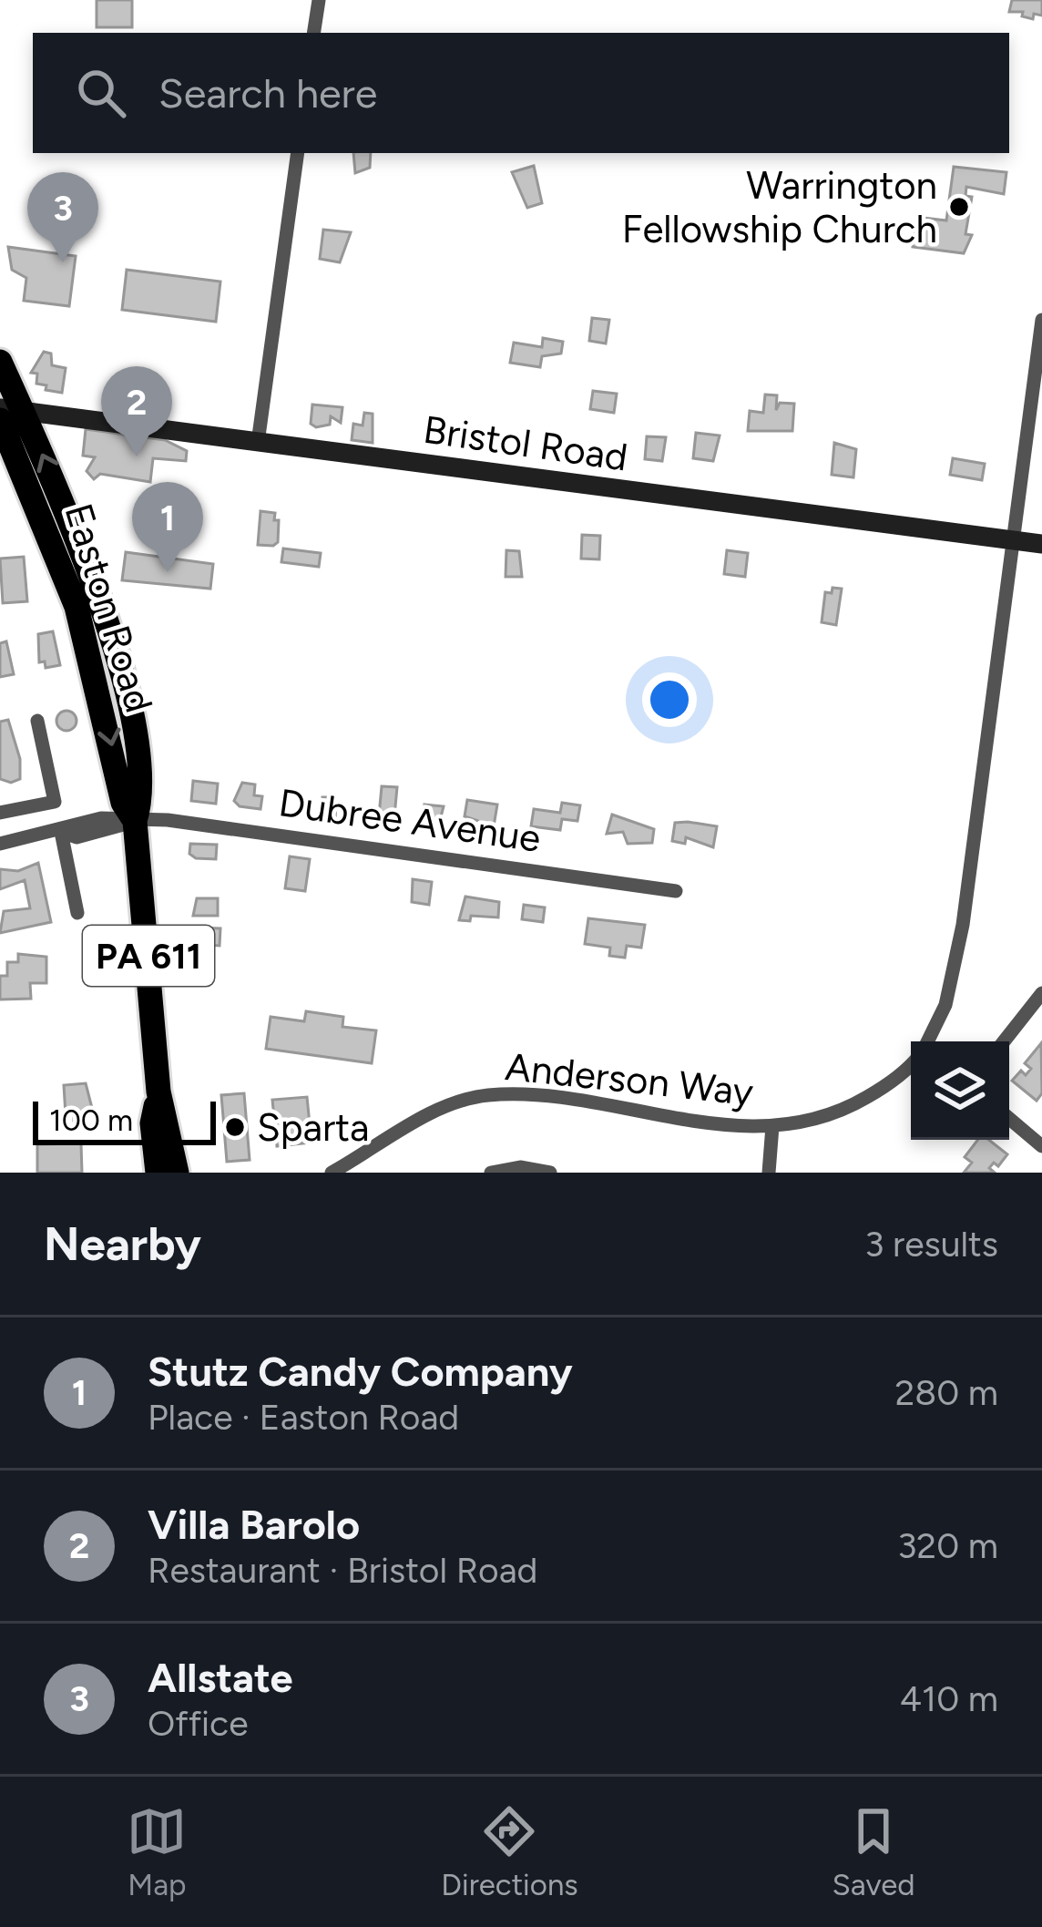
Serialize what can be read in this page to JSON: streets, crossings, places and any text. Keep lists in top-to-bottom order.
{
  "streets": {
    "highway": ["Easton Road", "PA 611"],
    "main road": ["Bristol Road"],
    "street": ["Dubree Avenue", "Anderson Way"]
  },
  "crossings": [
    ["Bristol Road", "Easton Road"],
    ["Bristol Road", "Anderson Way"],
    ["Easton Road", "Dubree Avenue"]
  ],
  "places": ["Warrington Fellowship Church", "Sparta"],
  "scale_bar": "100 m",
  "page": {
    "search": "Search here",
    "pins": ["3", "2", "1"],
    "scale": "100 m",
    "heading": ["Nearby", "3 results"],
    "list": [
      {
        "mark": "1",
        "name": "Stutz Candy Company",
        "note": "Place · Easton Road",
        "value": "280 m"
      },
      {
        "mark": "2",
        "name": "Villa Barolo",
        "note": "Restaurant · Bristol Road",
        "value": "320 m"
      },
      {
        "mark": "3",
        "name": "Allstate",
        "note": "Office",
        "value": "410 m"
      }
    ],
    "nav": ["Map", "Directions", "Saved"]
  }
}
